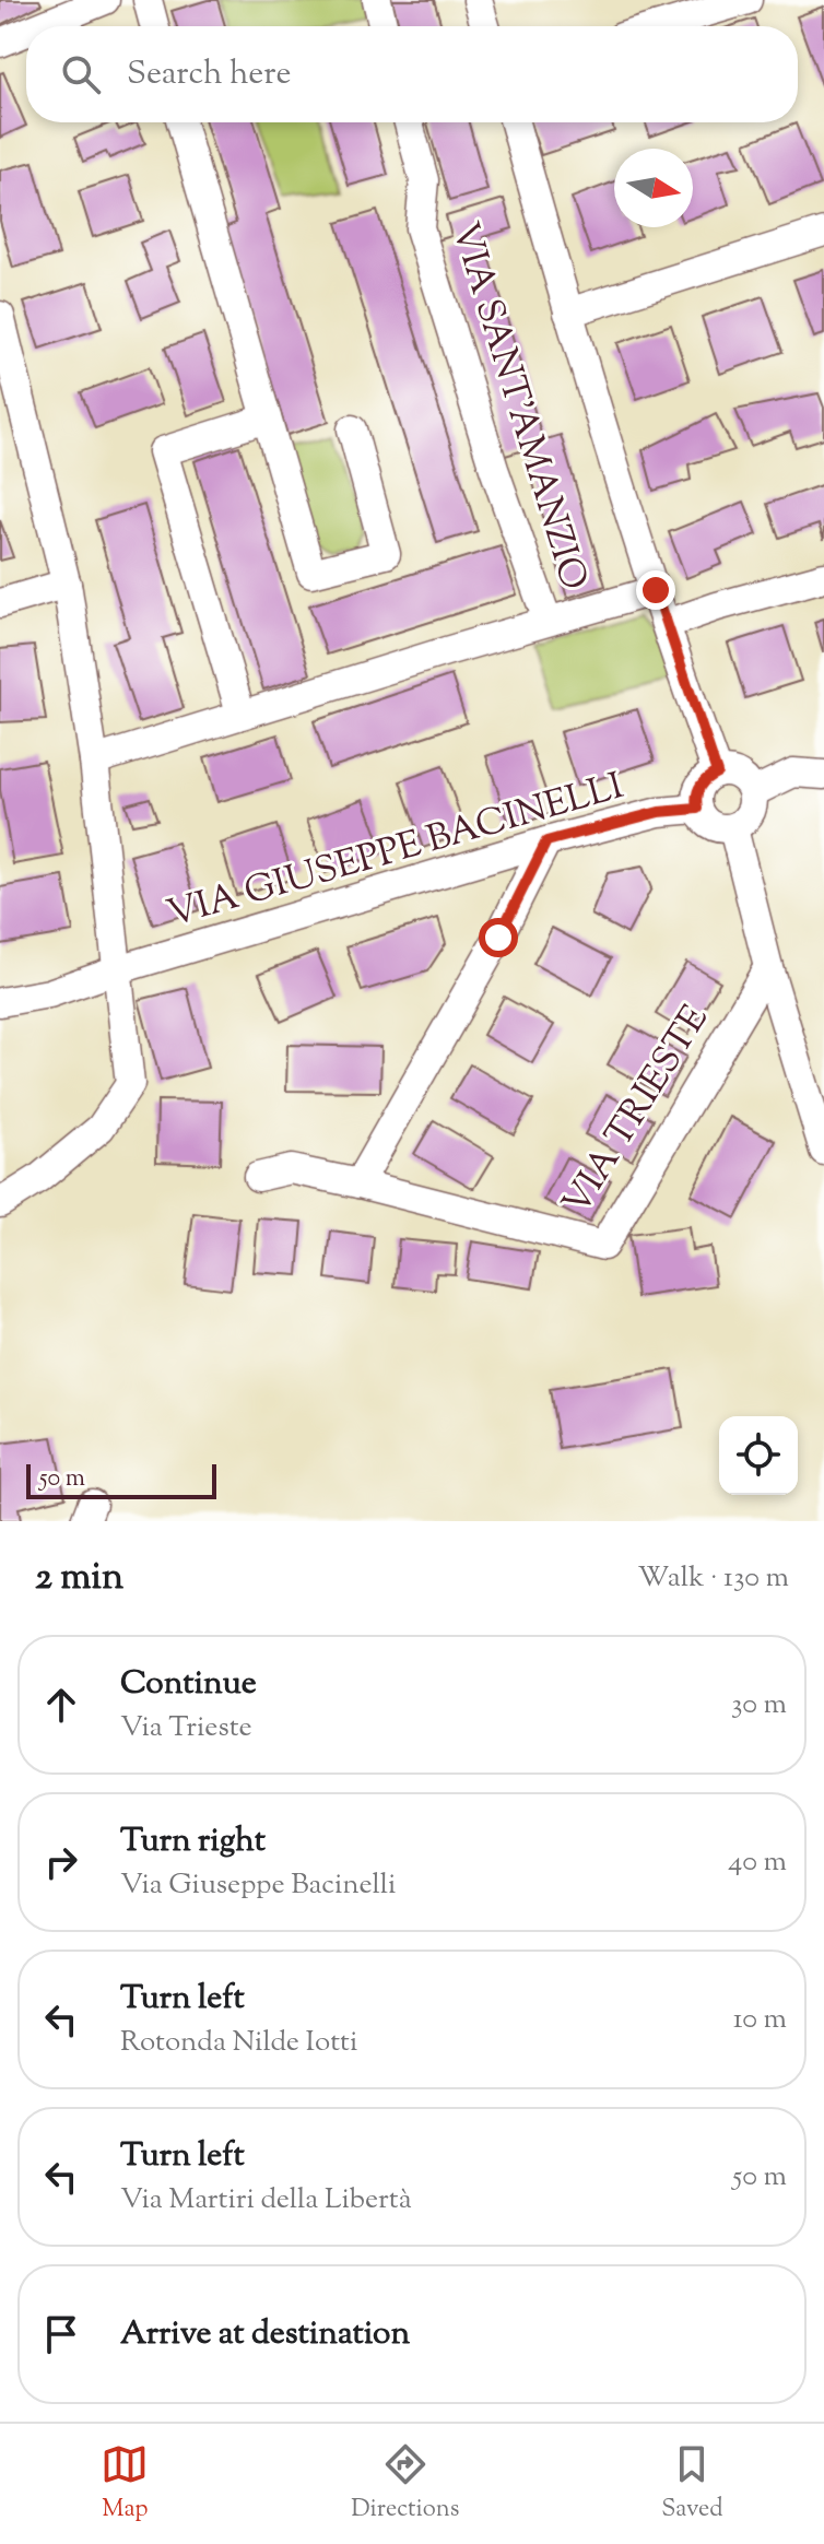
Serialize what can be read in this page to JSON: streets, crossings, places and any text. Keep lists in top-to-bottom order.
{
  "streets": {
    "street": ["VIA SANT'AMANZIO", "VIA GIUSEPPE BACINELLI", "VIA TRIESTE"]
  },
  "scale_bar": "50 m",
  "north": "right",
  "page": {
    "search": "Search here",
    "scale": "50 m",
    "heading": ["2 min", "Walk · 130 m"],
    "list": [
      ["Continue", "Via Trieste", "30 m"],
      ["Turn right", "Via Giuseppe Bacinelli", "40 m"],
      ["Turn left", "Rotonda Nilde Iotti", "10 m"],
      ["Turn left", "Via Martiri della Libertà", "50 m"],
      "Arrive at destination"
    ],
    "nav": ["Map", "Directions", "Saved"]
  }
}
